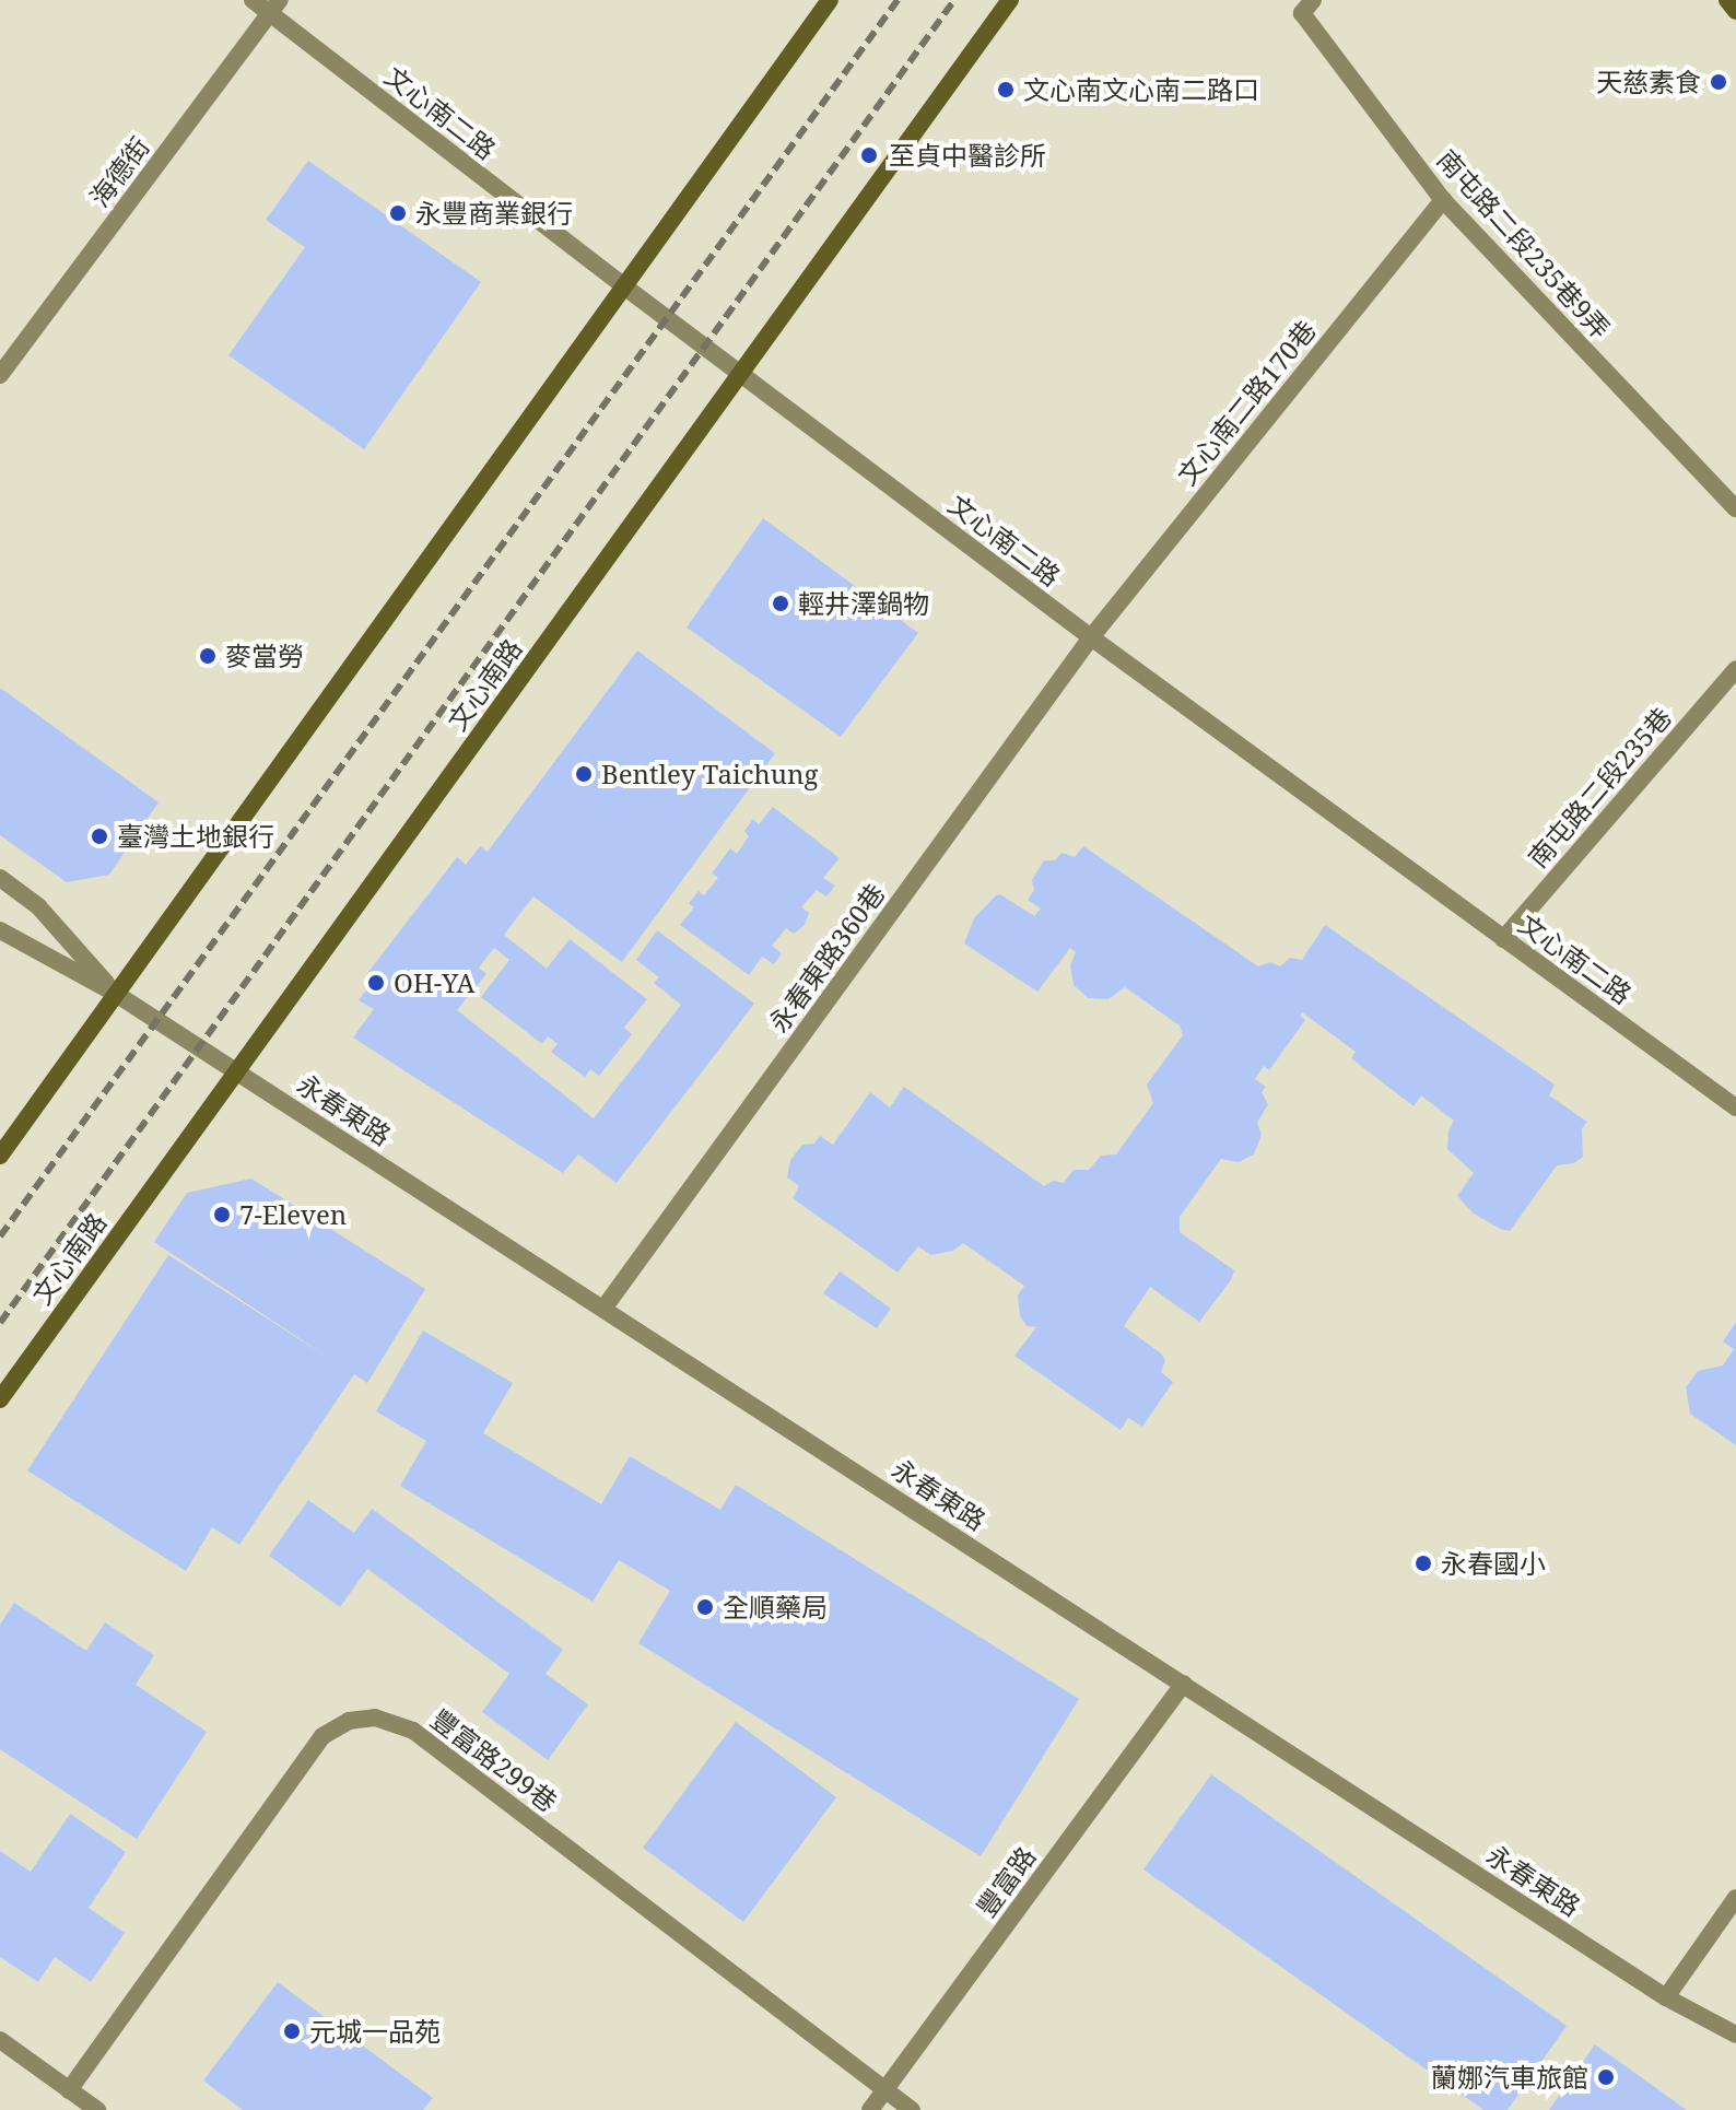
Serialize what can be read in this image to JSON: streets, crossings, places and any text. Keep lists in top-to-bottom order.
{
  "streets": {
    "main road": ["文心南路"],
    "street": [
      "文心南二路",
      "海德街",
      "南屯路二段235巷9弄",
      "文心南二路170巷",
      "南屯路二段235巷",
      "永春東路360巷",
      "永春東路",
      "豐富路299巷",
      "豐富路"
    ]
  },
  "crossings": [
    ["文心南二路", "海德街"],
    ["文心南二路", "文心南二路170巷"],
    ["文心南二路", "文心南路"],
    ["文心南二路", "南屯路二段235巷"],
    ["文心南二路", "永春東路360巷"],
    ["南屯路二段235巷9弄", "文心南二路170巷"],
    ["文心南二路170巷", "永春東路360巷"],
    ["文心南路", "永春東路"],
    ["永春東路360巷", "永春東路"],
    ["永春東路", "豐富路"],
    ["豐富路299巷", "豐富路"]
  ],
  "places": [
    "天慈素食",
    "文心南文心南二路口",
    "至貞中醫診所",
    "永豐商業銀行",
    "輕井澤鍋物",
    "麥當勞",
    "Bentley Taichung",
    "臺灣土地銀行",
    "OH-YA",
    "7-Eleven",
    "永春國小",
    "全順藥局",
    "元城一品苑",
    "蘭娜汽車旅館"
  ]
}
